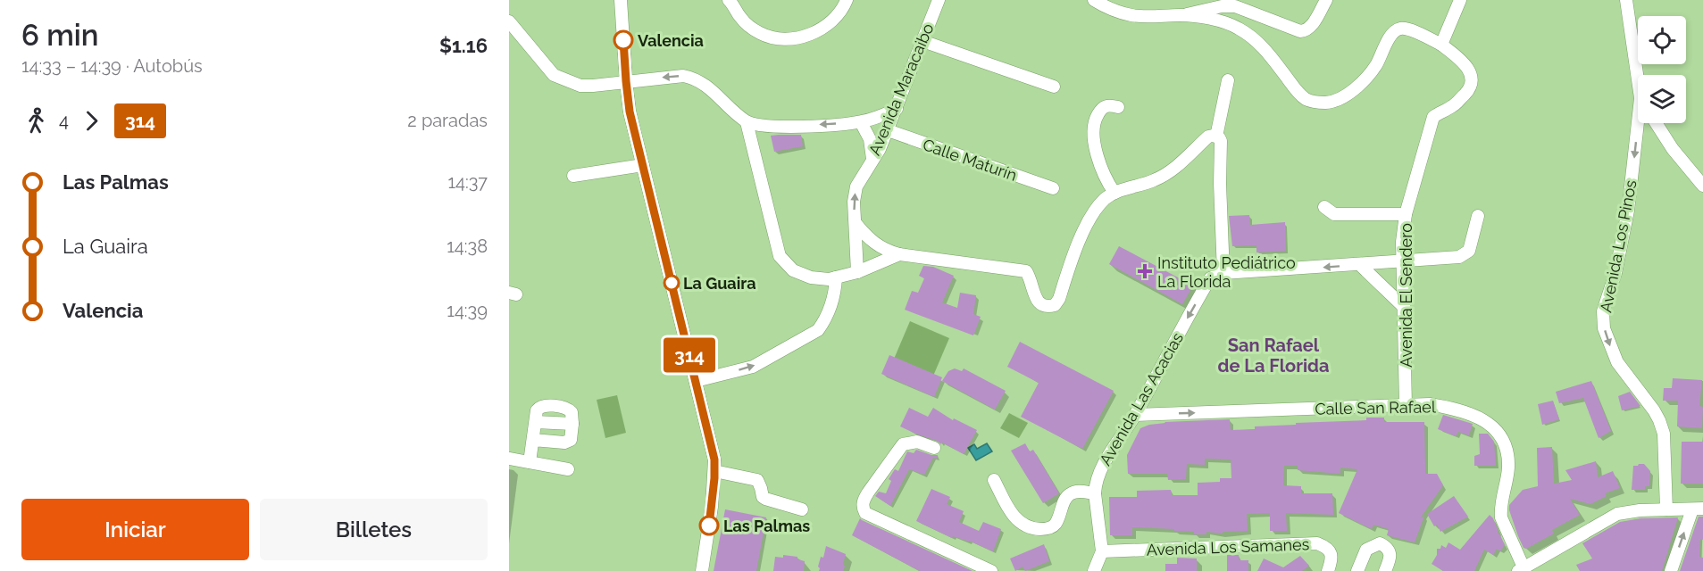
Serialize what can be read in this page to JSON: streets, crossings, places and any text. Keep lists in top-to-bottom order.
{
  "streets": {
    "street": [
      "Avenida Maracaibo",
      "Calle Maturín",
      "Avenida Los Pinos",
      "Avenida El Sendero",
      "Avenida Las Acacias",
      "Calle San Rafael",
      "Avenida Los Samanes"
    ]
  },
  "crossings": [
    ["Avenida Maracaibo", "Calle Maturín"],
    ["Avenida El Sendero", "Calle San Rafael"],
    ["Avenida Las Acacias", "Calle San Rafael"],
    ["Avenida Las Acacias", "Avenida Los Samanes"]
  ],
  "one_way": ["Avenida Los Pinos", "Avenida Las Acacias", "Calle San Rafael"],
  "districts": ["San Rafael de La Florida"],
  "places": {
    "other": ["Valencia", "La Guaira", "Las Palmas"],
    "health": ["Instituto Pediátrico La Florida"]
  },
  "lines": ["bus line 314"],
  "page": {
    "heading": ["6 min", "14:33 – 14:39 · Autobús", "$1.16"],
    "on_map": "314",
    "legs": ["4", "314", "2 paradas"],
    "list": [
      {
        "name": "Las Palmas",
        "value": "14:37"
      },
      {
        "name": "La Guaira",
        "value": "14:38"
      },
      {
        "name": "Valencia",
        "value": "14:39"
      }
    ],
    "buttons": ["Iniciar", "Billetes"]
  }
}
